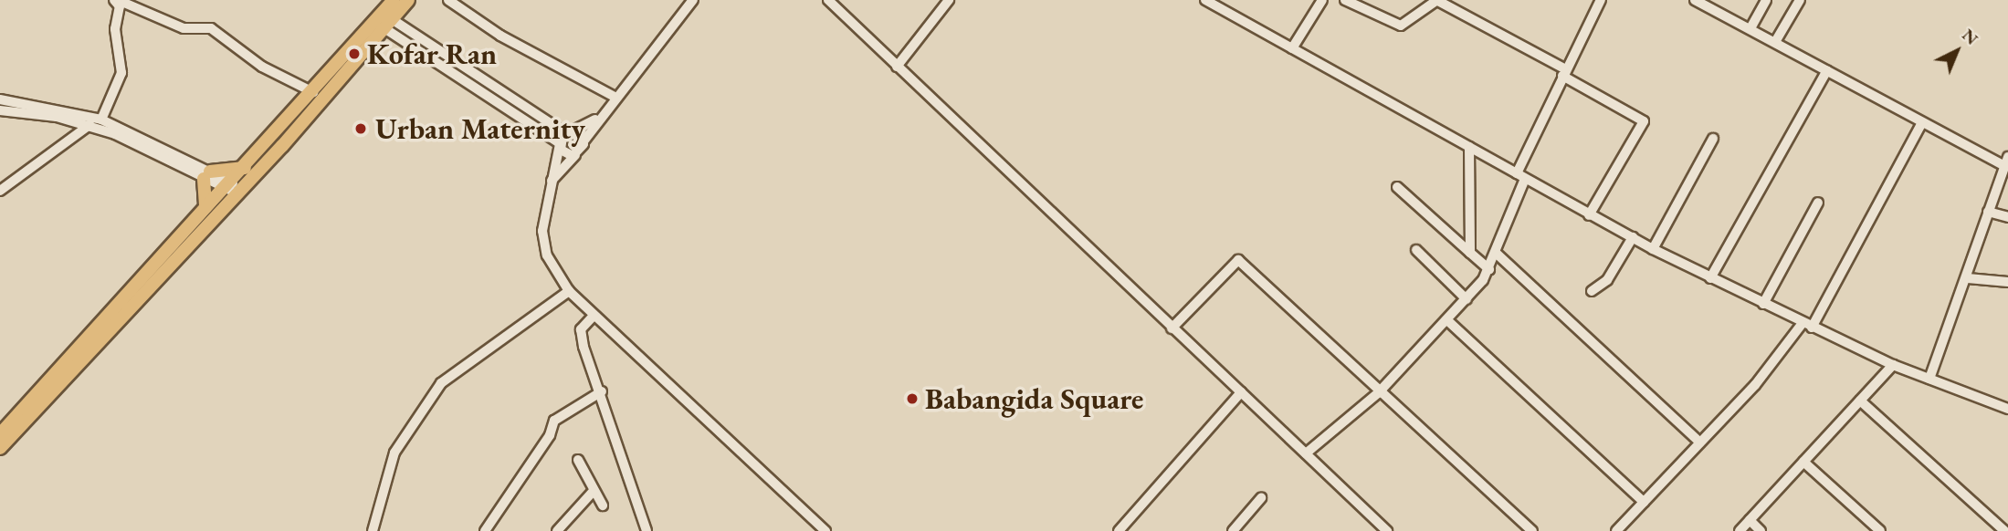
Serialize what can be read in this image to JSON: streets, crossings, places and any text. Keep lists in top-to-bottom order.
{
  "places": ["Kofar Ran", "Urban Maternity", "Babangida Square"],
  "north": "top right"
}
